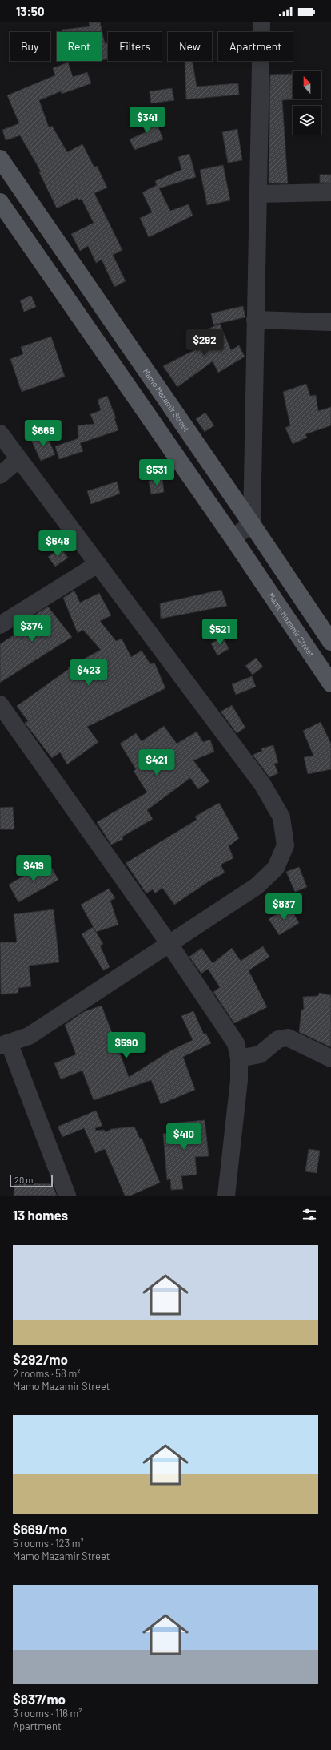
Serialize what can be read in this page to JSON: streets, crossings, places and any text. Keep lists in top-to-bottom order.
{
  "streets": {
    "main road": ["Mamo Mazamir Street"]
  },
  "scale_bar": "20 m",
  "north": "top",
  "page": {
    "status": "13:50",
    "chip": [
      "Buy",
      "Rent",
      "Filters",
      "New",
      "Apartment"
    ],
    "price": [
      "$341",
      "$292",
      "$669",
      "$531",
      "$648",
      "$374",
      "$521",
      "$423",
      "$421",
      "$419",
      "$837",
      "$590",
      "$410"
    ],
    "scale": "20 m",
    "heading": "13 homes",
    "list": [
      {
        "name": "$292/mo",
        "note": "2 rooms · 58 m² · Mamo Mazamir Street"
      },
      {
        "name": "$669/mo",
        "note": "5 rooms · 123 m² · Mamo Mazamir Street"
      },
      {
        "name": "$837/mo",
        "note": "3 rooms · 116 m² · Apartment"
      }
    ]
  }
}
